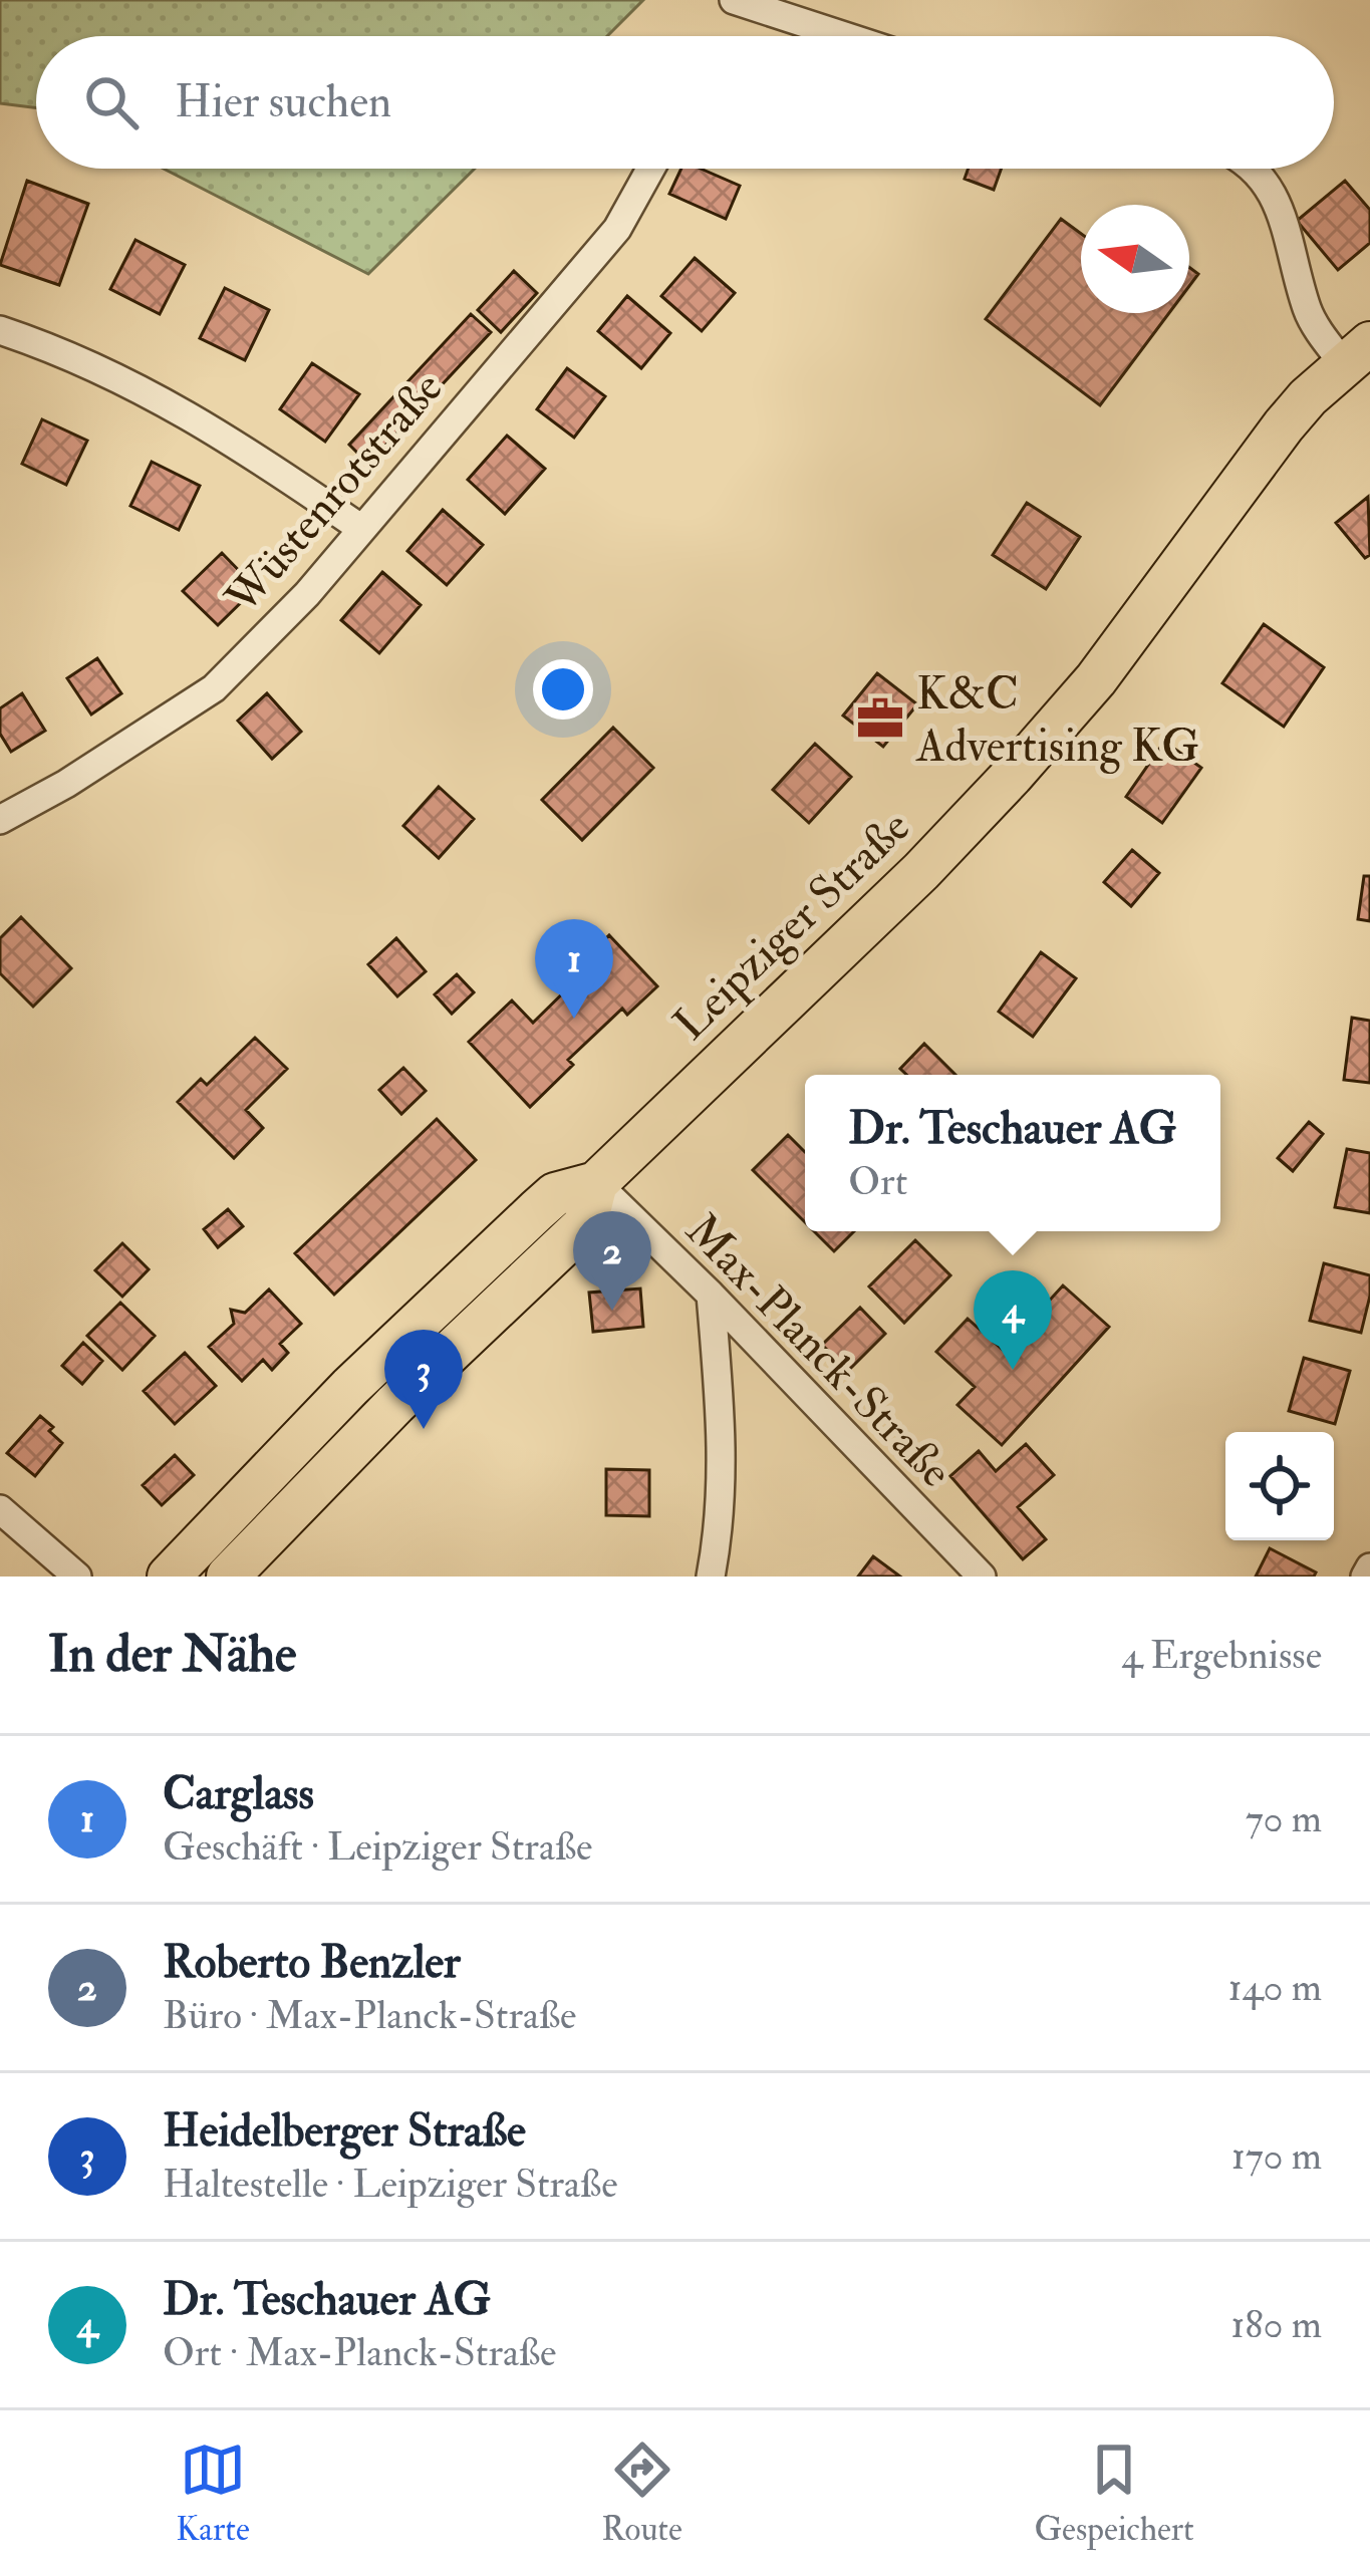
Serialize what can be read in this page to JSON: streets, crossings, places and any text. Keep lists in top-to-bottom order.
{
  "streets": {
    "main road": ["Leipziger Straße"],
    "street": ["Wüstenrotstraße", "Max-Planck-Straße"]
  },
  "crossings": [
    ["Leipziger Straße", "Max-Planck-Straße"]
  ],
  "places": {
    "office": ["K&C Advertising KG"]
  },
  "north": "left",
  "page": {
    "search": "Hier suchen",
    "pins": [
      "1",
      "2",
      "4",
      "3"
    ],
    "popup": ["Dr. Teschauer AG", "Ort"],
    "heading": ["In der Nähe", "4 Ergebnisse"],
    "list": [
      {
        "mark": "1",
        "name": "Carglass",
        "note": "Geschäft · Leipziger Straße",
        "value": "70 m"
      },
      {
        "mark": "2",
        "name": "Roberto Benzler",
        "note": "Büro · Max-Planck-Straße",
        "value": "140 m"
      },
      {
        "mark": "3",
        "name": "Heidelberger Straße",
        "note": "Haltestelle · Leipziger Straße",
        "value": "170 m"
      },
      {
        "mark": "4",
        "name": "Dr. Teschauer AG",
        "note": "Ort · Max-Planck-Straße",
        "value": "180 m"
      }
    ],
    "nav": ["Karte", "Route", "Gespeichert"]
  }
}
